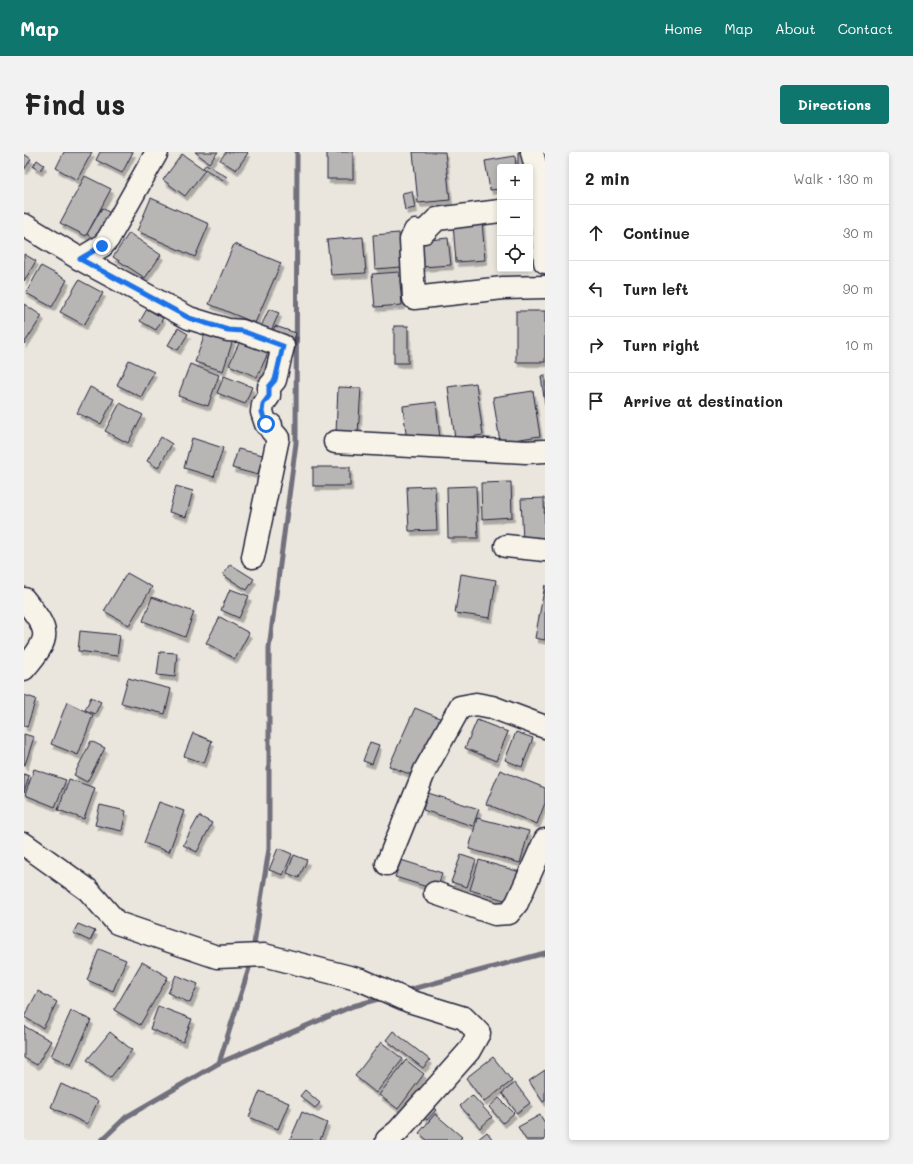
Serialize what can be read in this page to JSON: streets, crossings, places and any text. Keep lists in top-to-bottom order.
{
  "page": {
    "header": "Map",
    "nav": [
      "Home",
      "Map",
      "About",
      "Contact"
    ],
    "buttons": "Directions",
    "title": "Find us",
    "heading": ["2 min", "Walk · 130 m"],
    "map_buttons": ["+", "−"],
    "list": [
      ["Continue", "30 m"],
      ["Turn left", "90 m"],
      ["Turn right", "10 m"],
      "Arrive at destination"
    ]
  }
}
